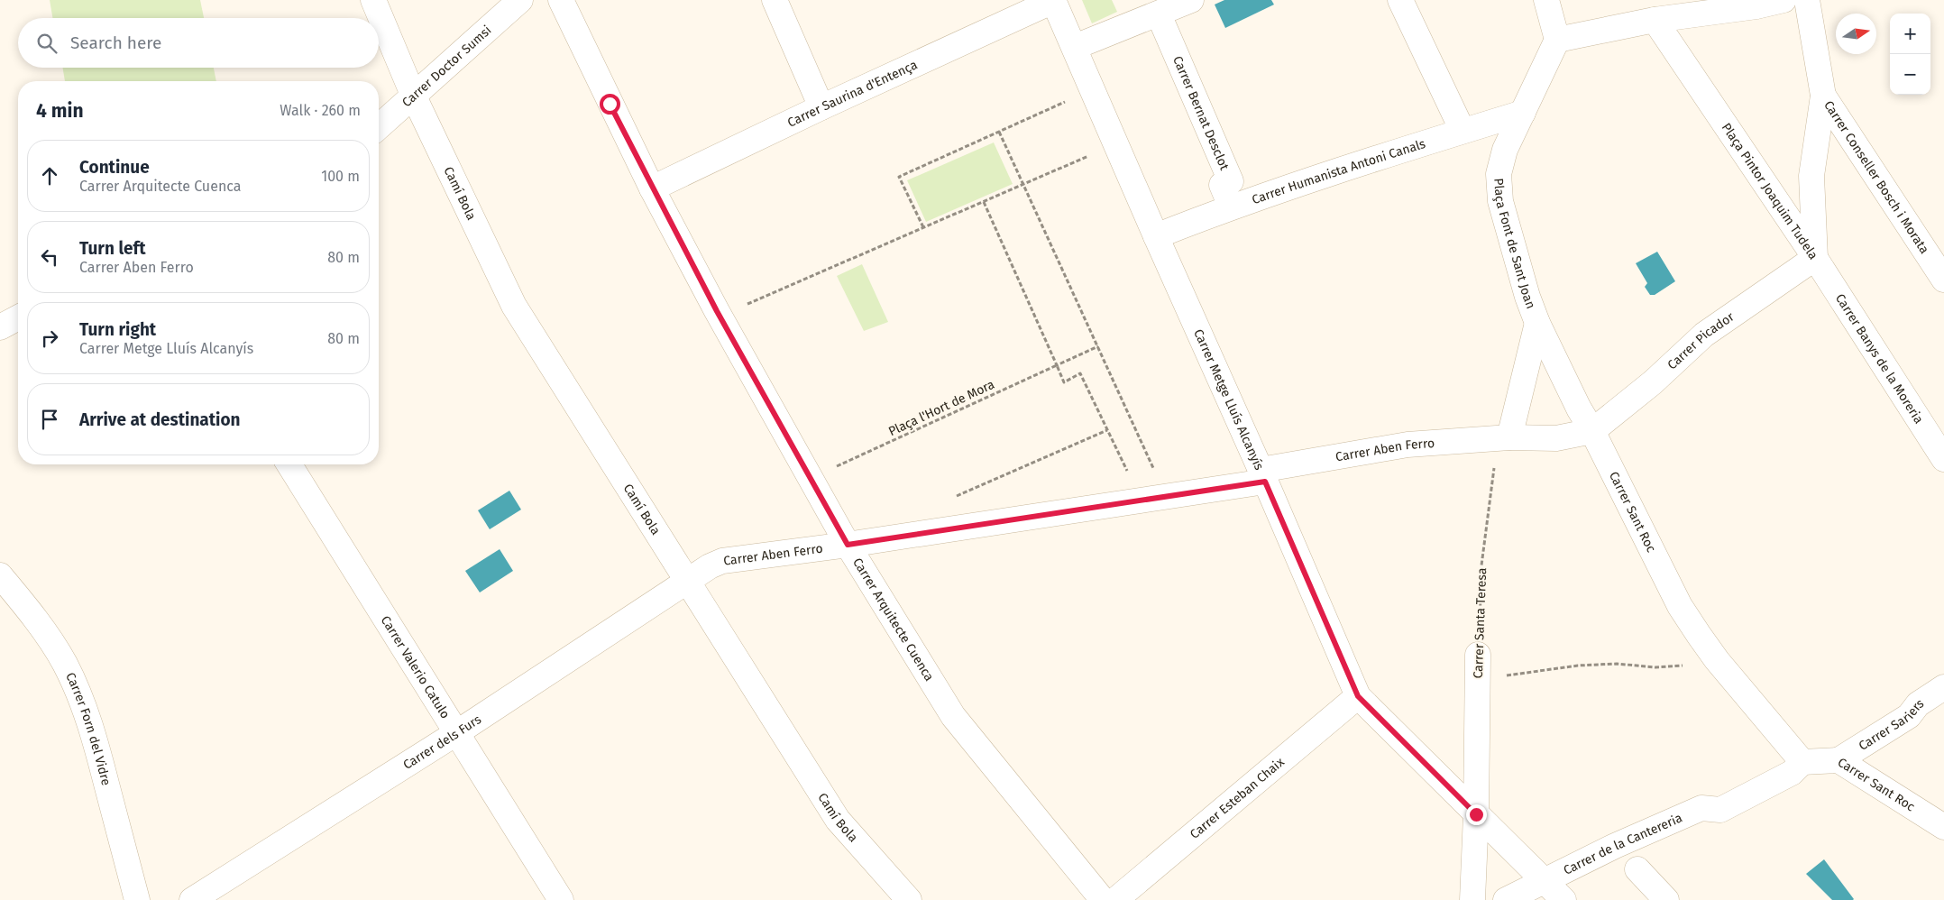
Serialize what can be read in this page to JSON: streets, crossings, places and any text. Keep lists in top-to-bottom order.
{
  "streets": {
    "street": [
      "Carrer Doctor Sumsi",
      "Carrer Saurina d'Entença",
      "Carrer Bernat Desclot",
      "Carrer Humanista Antoni Canals",
      "Carrer Conseller Bosch i Morata",
      "Plaça Pintor Joaquim Tudela",
      "Camí Bola",
      "Plaça Font de Sant Joan",
      "Carrer Picador",
      "Carrer Banys de la Moreria",
      "Carrer Metge Lluís Alcanyís",
      "Carrer Aben Ferro",
      "Carrer Sant Roc",
      "Carrer Arquitecte Cuenca",
      "Carrer Santa Teresa",
      "Carrer Valerio Catulo",
      "Carrer Sariers",
      "Carrer Forn del Vidre",
      "Carrer dels Furs",
      "Carrer Esteban Chaix",
      "Carrer de la Cantereria"
    ],
    "path": ["Plaça l'Hort de Mora"]
  },
  "crossings": [
    ["Carrer Doctor Sumsi", "Camí Bola"],
    ["Carrer Saurina d'Entença", "Carrer Metge Lluís Alcanyís"],
    ["Carrer Saurina d'Entença", "Carrer Arquitecte Cuenca"],
    ["Carrer Bernat Desclot", "Carrer Humanista Antoni Canals"],
    ["Carrer Humanista Antoni Canals", "Plaça Font de Sant Joan"],
    ["Carrer Humanista Antoni Canals", "Carrer Metge Lluís Alcanyís"],
    ["Carrer Conseller Bosch i Morata", "Plaça Pintor Joaquim Tudela"],
    ["Plaça Pintor Joaquim Tudela", "Carrer Picador"],
    ["Plaça Pintor Joaquim Tudela", "Carrer Banys de la Moreria"],
    ["Camí Bola", "Carrer Aben Ferro"],
    ["Camí Bola", "Carrer dels Furs"],
    ["Plaça Font de Sant Joan", "Carrer Picador"],
    ["Plaça Font de Sant Joan", "Carrer Aben Ferro"],
    ["Plaça Font de Sant Joan", "Carrer Sant Roc"],
    ["Plaça Font de Sant Joan", "Carrer Santa Teresa"],
    ["Carrer Picador", "Carrer Banys de la Moreria"],
    ["Carrer Picador", "Carrer Sant Roc"],
    ["Carrer Metge Lluís Alcanyís", "Carrer Aben Ferro"],
    ["Carrer Metge Lluís Alcanyís", "Carrer Santa Teresa"],
    ["Carrer Metge Lluís Alcanyís", "Carrer Esteban Chaix"],
    ["Carrer Metge Lluís Alcanyís", "Carrer de la Cantereria"],
    ["Carrer Aben Ferro", "Carrer Arquitecte Cuenca"],
    ["Carrer Aben Ferro", "Carrer Santa Teresa"],
    ["Carrer Aben Ferro", "Carrer dels Furs"],
    ["Carrer Sant Roc", "Carrer Sariers"],
    ["Carrer Sant Roc", "Carrer de la Cantereria"],
    ["Carrer Valerio Catulo", "Carrer dels Furs"]
  ],
  "north": "right",
  "page": {
    "map_buttons": ["+", "−"],
    "search": "Search here",
    "heading": ["4 min", "Walk · 260 m"],
    "list": [
      ["Continue", "Carrer Arquitecte Cuenca", "100 m"],
      ["Turn left", "Carrer Aben Ferro", "80 m"],
      ["Turn right", "Carrer Metge Lluís Alcanyís", "80 m"],
      "Arrive at destination"
    ]
  }
}
